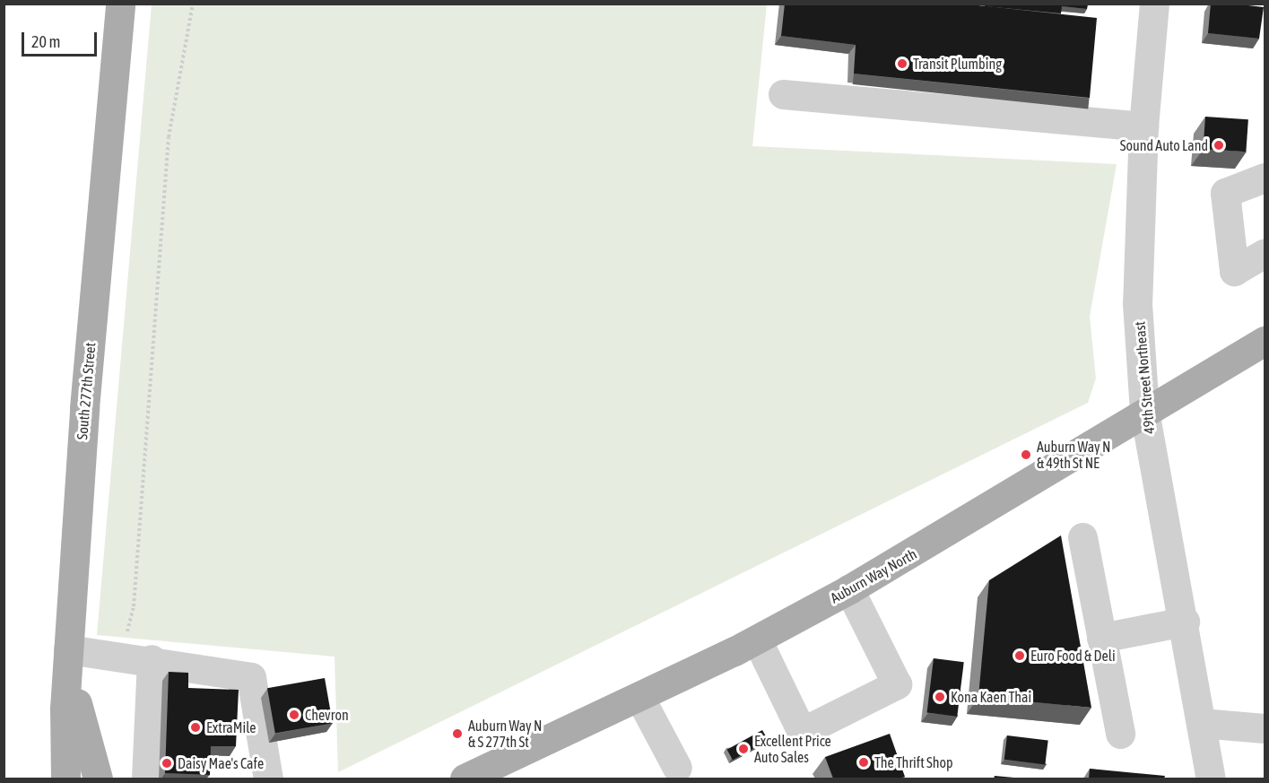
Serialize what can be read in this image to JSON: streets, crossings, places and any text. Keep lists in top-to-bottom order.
{
  "streets": {
    "main road": ["South 277th Street", "Auburn Way North"],
    "street": ["49th Street Northeast"]
  },
  "crossings": [
    ["49th Street Northeast", "Auburn Way North"]
  ],
  "places": [
    "Transit Plumbing",
    "Sound Auto Land",
    "Auburn Way N & 49th St NE",
    "Euro Food & Deli",
    "Kona Kaen Thai",
    "Chevron",
    "ExtraMile",
    "Auburn Way N & S 277th St",
    "Excellent Price Auto Sales",
    "The Thrift Shop",
    "Daisy Mae's Cafe"
  ],
  "scale_bar": "20 m"
}
